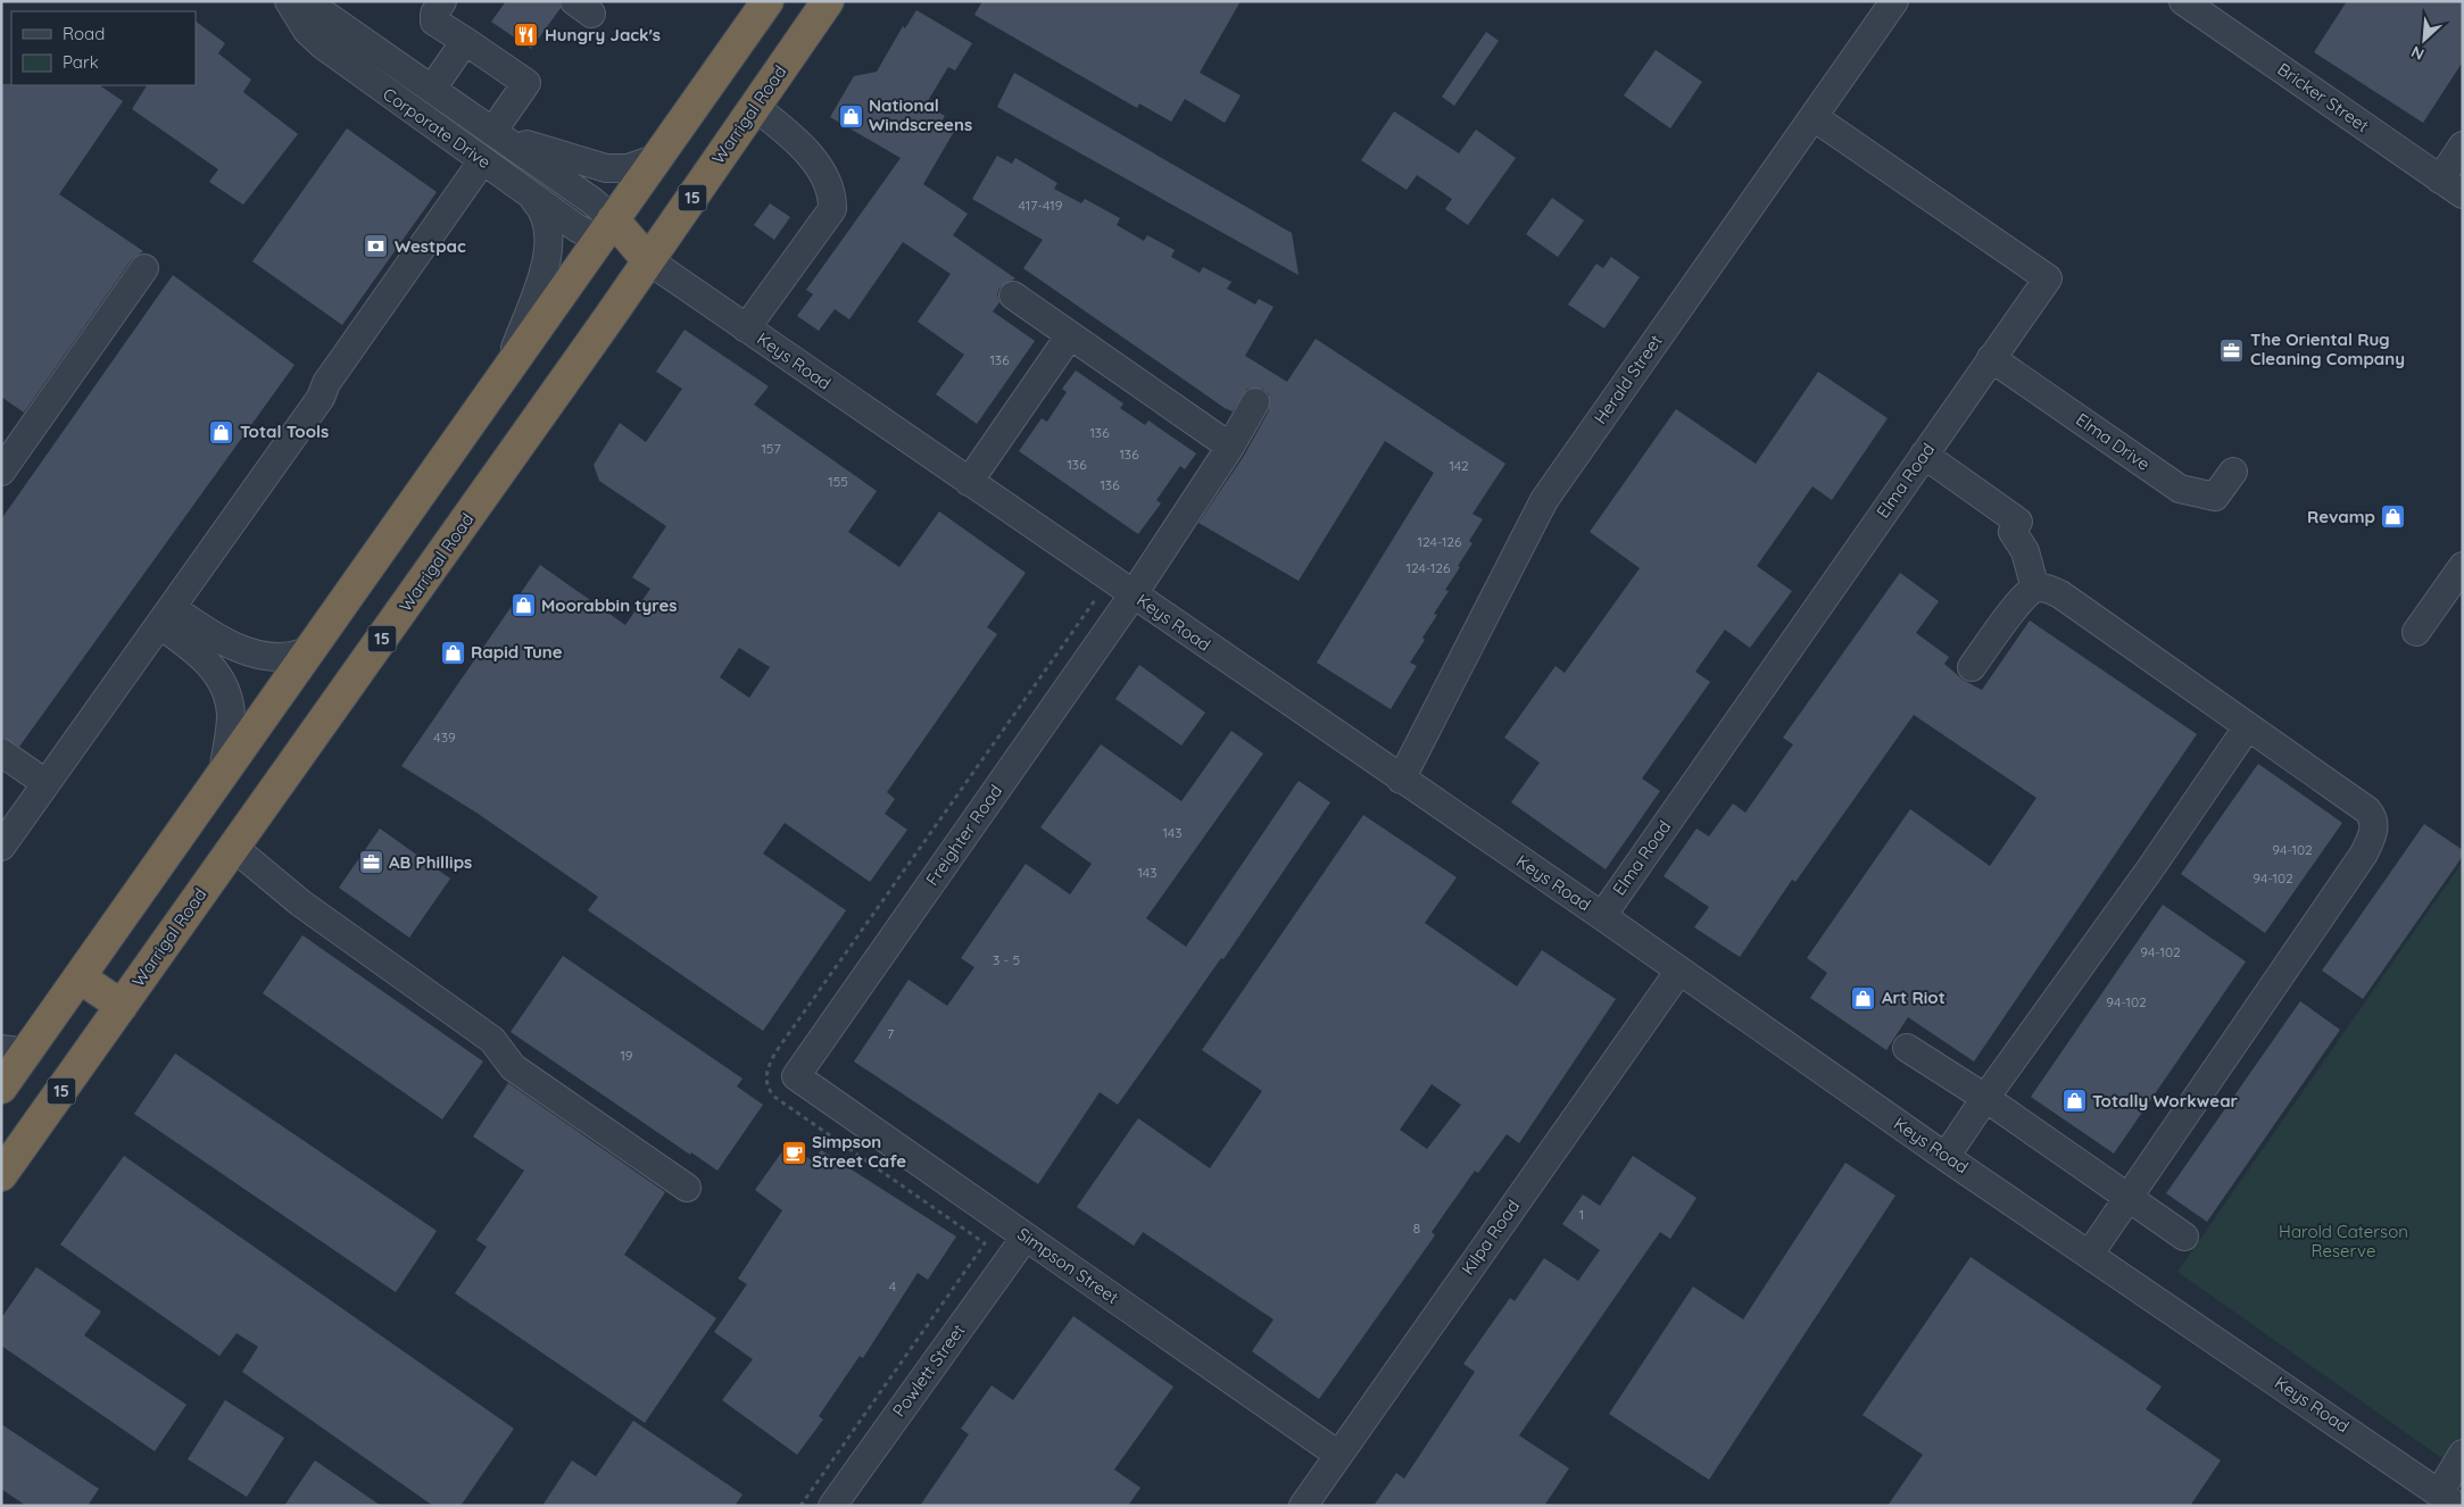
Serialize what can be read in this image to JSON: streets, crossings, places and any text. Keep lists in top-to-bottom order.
{
  "streets": {
    "highway": ["Warrigal Road", "15"],
    "street": [
      "Bricker Street",
      "Corporate Drive",
      "Keys Road",
      "Herald Street",
      "Elma Drive",
      "Elma Road",
      "Freighter Road",
      "Kilpa Road",
      "Simpson Street",
      "Powlett Street"
    ]
  },
  "crossings": [
    ["Warrigal Road", "Keys Road"],
    ["Keys Road", "Herald Street"],
    ["Keys Road", "Elma Road"],
    ["Keys Road", "Freighter Road"],
    ["Keys Road", "Kilpa Road"],
    ["Herald Street", "Elma Road"],
    ["Elma Drive", "Elma Road"],
    ["Freighter Road", "Simpson Street"],
    ["Kilpa Road", "Simpson Street"],
    ["Simpson Street", "Powlett Street"]
  ],
  "parks": ["Harold Caterson Reserve"],
  "places": {
    "restaurant": ["Hungry Jack's"],
    "shop": [
      "National Windscreens",
      "Total Tools",
      "Revamp",
      "Moorabbin tyres",
      "Rapid Tune",
      "Art Riot",
      "Totally Workwear"
    ],
    "bank": ["Westpac"],
    "office": ["The Oriental Rug Cleaning Company", "AB Phillips"],
    "cafe": ["Simpson Street Cafe"]
  },
  "house_numbers": [
    "417-419",
    "136",
    "136",
    "157",
    "136",
    "136",
    "142",
    "155",
    "136",
    "124-126",
    "124-126",
    "439",
    "143",
    "94-102",
    "143",
    "94-102",
    "94-102",
    "3 - 5",
    "94-102",
    "7",
    "19",
    "1",
    "8",
    "4"
  ],
  "legend": ["Road", "Park"],
  "north": "bottom left"
}
